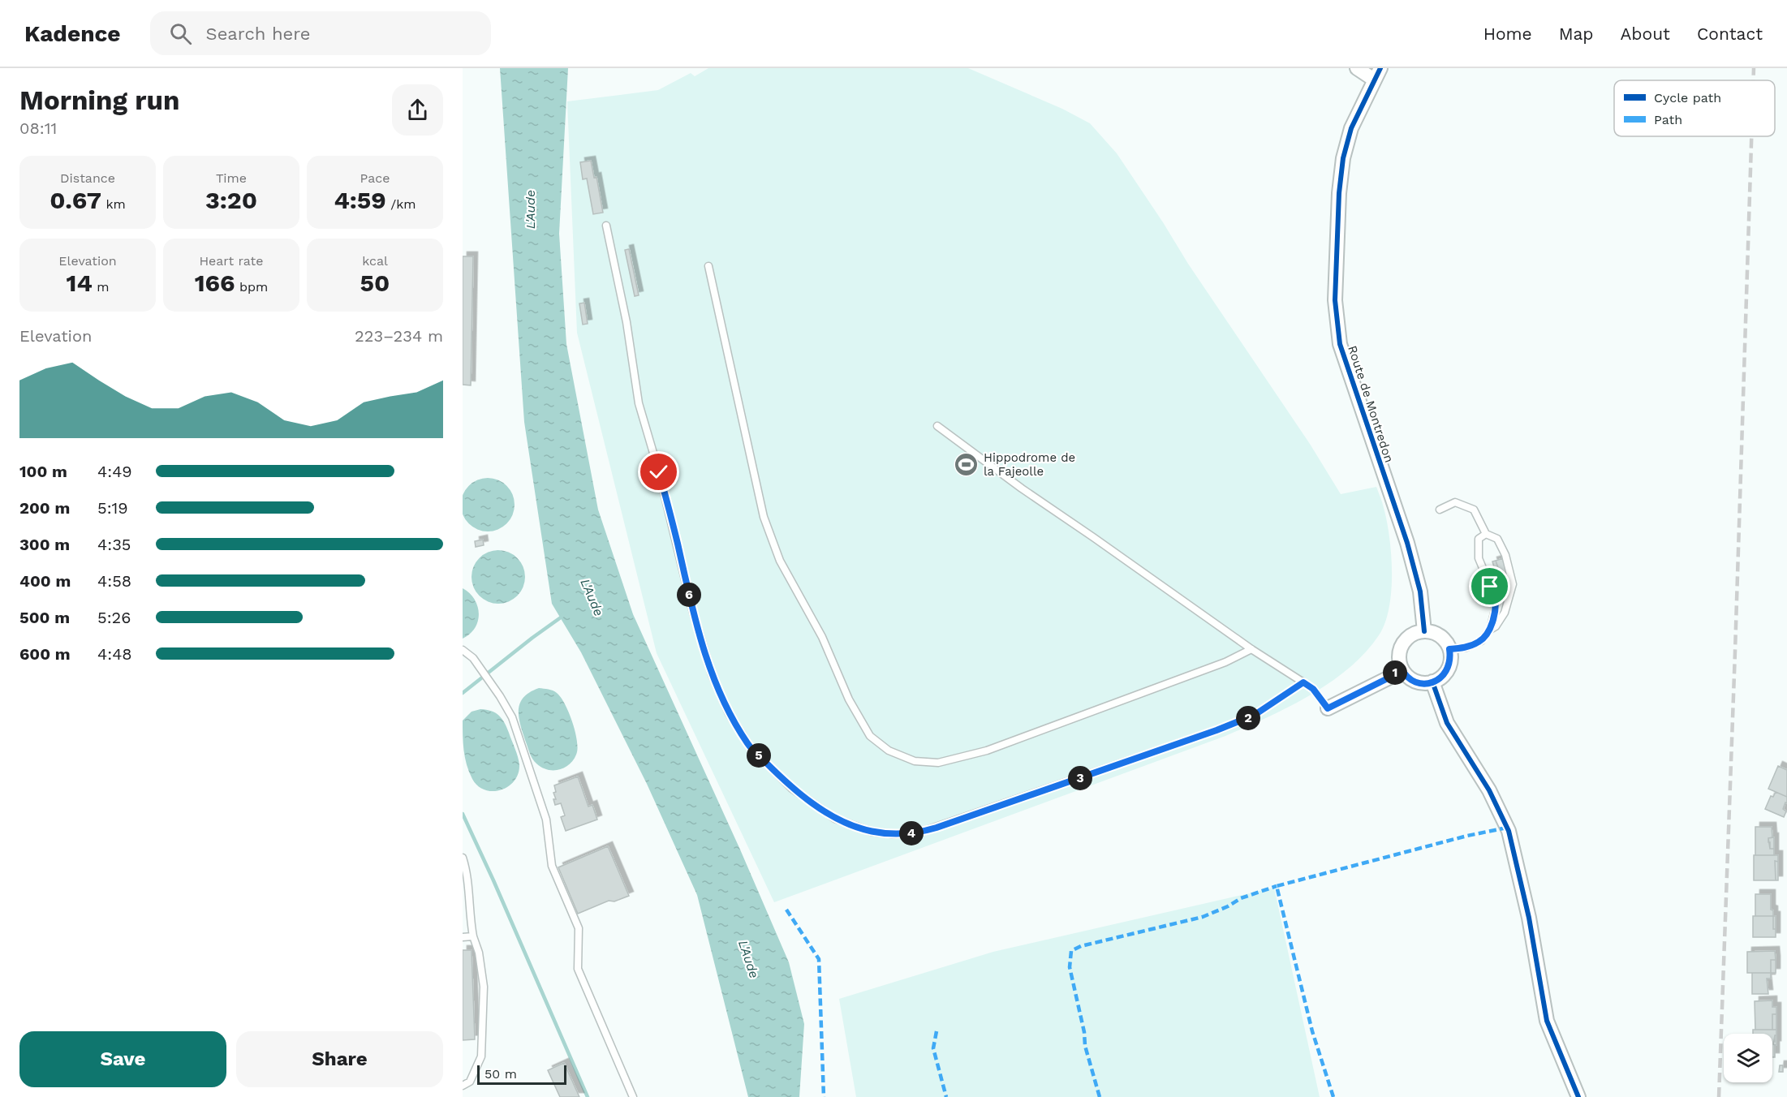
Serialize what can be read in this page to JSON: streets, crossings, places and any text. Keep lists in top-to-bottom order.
{
  "streets": {
    "street": ["Route de Montredon"]
  },
  "water": ["L'Aude"],
  "places": {
    "sports": ["Hippodrome de la Fajeolle"]
  },
  "legend": ["Cycle path", "Path"],
  "scale_bar": "50 m",
  "page": {
    "header": "Kadence",
    "search": "Search here",
    "nav": [
      "Home",
      "Map",
      "About",
      "Contact"
    ],
    "heading": ["Morning run", "08:11"],
    "stats": [
      ["Distance", "0.67 km"],
      ["Time", "3:20"],
      ["Pace", "4:59 /km"],
      ["Elevation", "14 m"],
      ["Heart rate", "166 bpm"],
      ["kcal", "50"]
    ],
    "chart": ["Elevation", "223–234 m"],
    "list": [
      {
        "name": "100 m",
        "note": "4:49"
      },
      {
        "name": "200 m",
        "note": "5:19"
      },
      {
        "name": "300 m",
        "note": "4:35"
      },
      {
        "name": "400 m",
        "note": "4:58"
      },
      {
        "name": "500 m",
        "note": "5:26"
      },
      {
        "name": "600 m",
        "note": "4:48"
      }
    ],
    "pins": [
      "6",
      "1",
      "2",
      "5",
      "3",
      "4"
    ],
    "buttons": ["Save", "Share"],
    "scale": "50 m"
  }
}
